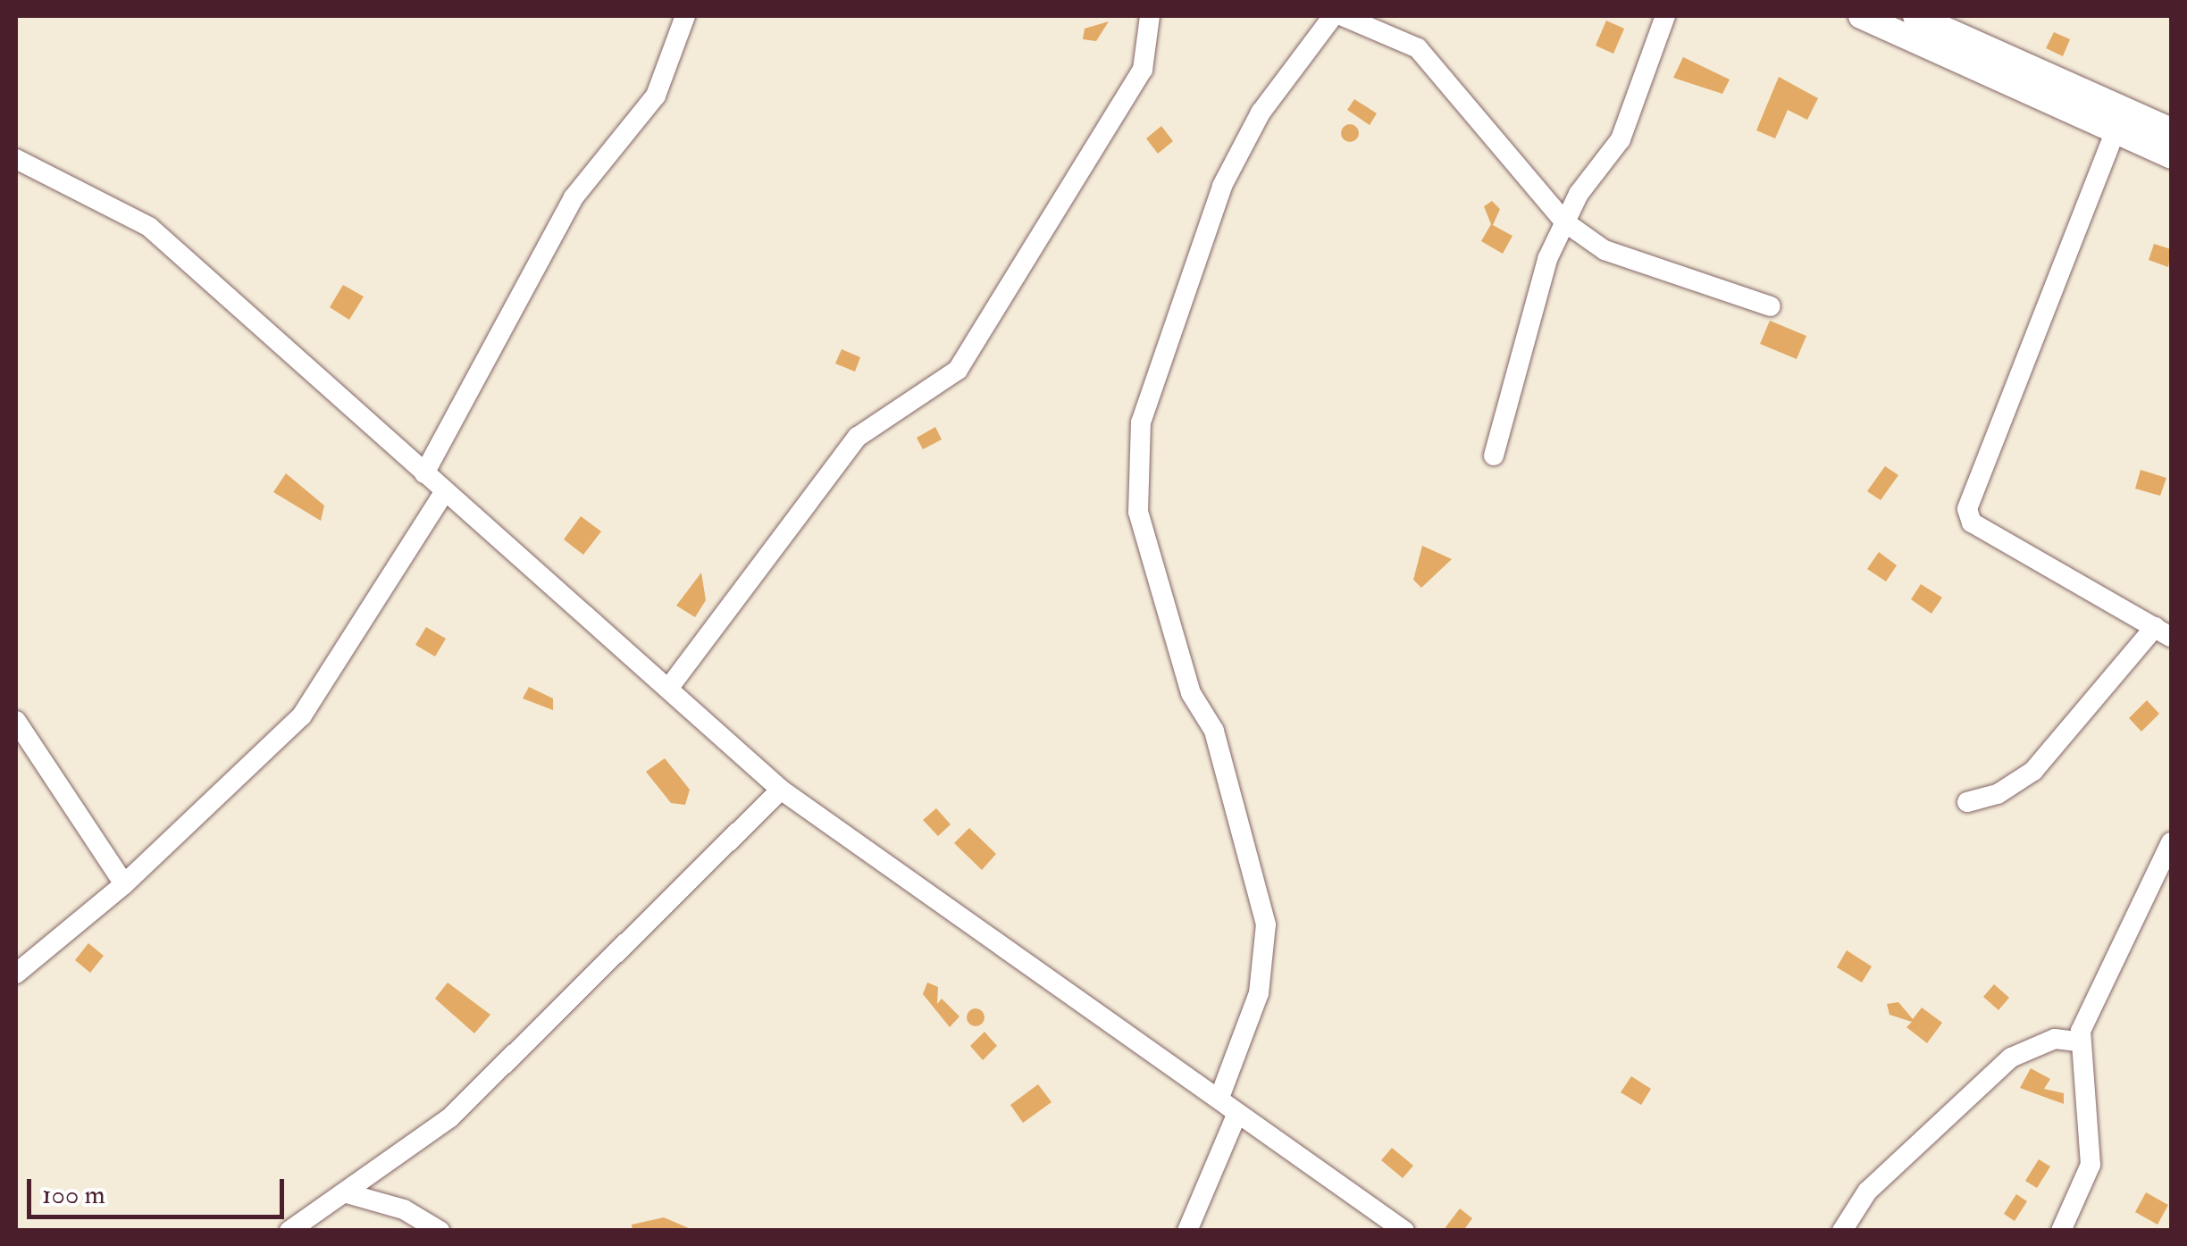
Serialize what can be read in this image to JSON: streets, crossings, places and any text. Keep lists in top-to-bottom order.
{
  "scale_bar": "100 m"
}
